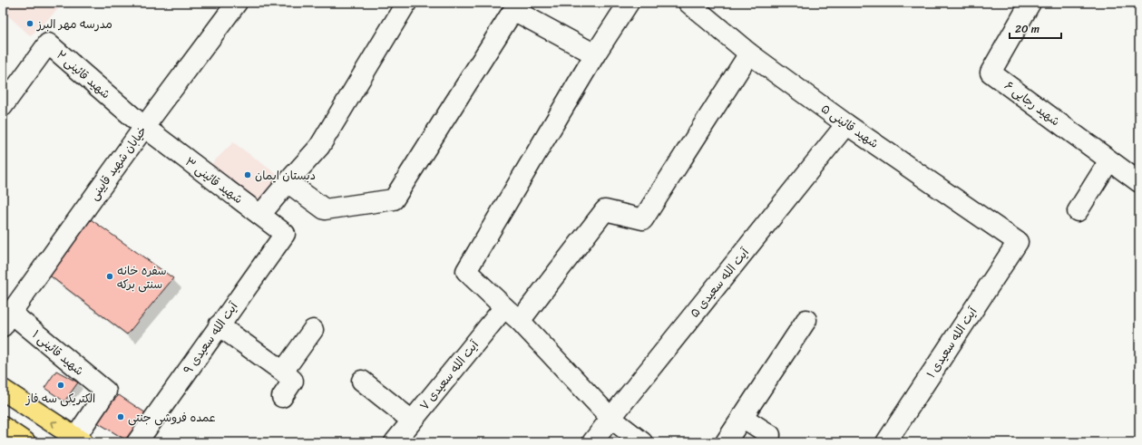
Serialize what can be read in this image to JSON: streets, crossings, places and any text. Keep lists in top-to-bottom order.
{
  "streets": {
    "street": [
      "شهید قائینی ۲",
      "شهید رجایی ۶",
      "شهید قائینی ۵",
      "خیابان شهید قایینی",
      "شهید قائینی ۳",
      "آیت الله سعیدی ۵",
      "آیت الله سعیدی ۹",
      "آیت الله سعیدی ۱",
      "شهید قائینی ۱",
      "آیت الله سعیدی ۷"
    ]
  },
  "crossings": [
    ["شهید قائینی ۲", "خیابان شهید قایینی"],
    ["شهید قائینی ۲", "شهید قائینی ۳"],
    ["شهید قائینی ۵", "آیت الله سعیدی ۵"],
    ["شهید قائینی ۵", "آیت الله سعیدی ۱"],
    ["خیابان شهید قایینی", "شهید قائینی ۳"],
    ["خیابان شهید قایینی", "شهید قائینی ۱"],
    ["شهید قائینی ۳", "آیت الله سعیدی ۹"]
  ],
  "places": [
    "مدرسه مهر البرز",
    "دبستان ایمان",
    "سفره خانه سنتی برکه",
    "الکتریکی سه فاز",
    "عمده فروشی جنتی"
  ],
  "scale_bar": "20 m"
}
